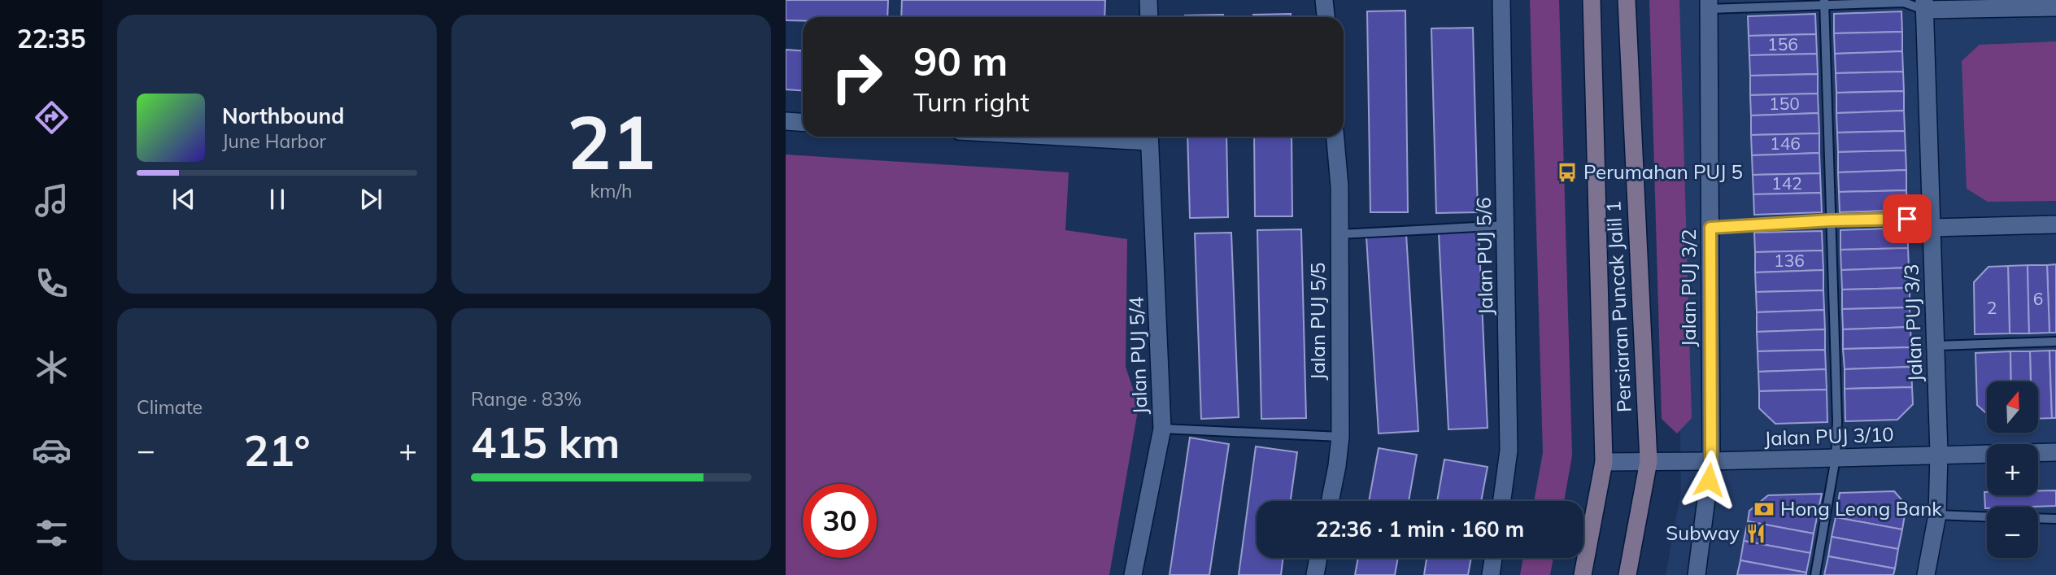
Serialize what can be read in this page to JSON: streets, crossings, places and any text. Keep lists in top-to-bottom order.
{
  "streets": {
    "main road": ["Persiaran Puncak Jalil 1"],
    "street": [
      "Jalan PUJ 5/6",
      "Jalan PUJ 3/2",
      "Jalan PUJ 5/5",
      "Jalan PUJ 3/3",
      "Jalan PUJ 5/4",
      "Jalan PUJ 3/10"
    ]
  },
  "crossings": [
    ["Jalan PUJ 3/2", "Jalan PUJ 3/10"],
    ["Persiaran Puncak Jalil 1", "Jalan PUJ 3/10"],
    ["Jalan PUJ 3/3", "Jalan PUJ 3/10"]
  ],
  "places": {
    "bus stop": ["Perumahan PUJ 5"],
    "bank": ["Hong Leong Bank"],
    "restaurant": ["Subway"]
  },
  "house_numbers": [
    "156",
    "150",
    "146",
    "142",
    "136",
    "6",
    "2"
  ],
  "north": "top",
  "page": {
    "tabs": "22:35",
    "tile": [
      ["21", "km/h"],
      "Climate",
      ["Range · 83%", "415 km"]
    ],
    "turn": ["90 m", "Turn right"],
    "song": ["Northbound", "June Harbor"],
    "map_buttons": ["+", "−"],
    "heat": ["−", "21°", "+"],
    "limit": "30",
    "trip": "22:36 · 1 min · 160 m"
  }
}
